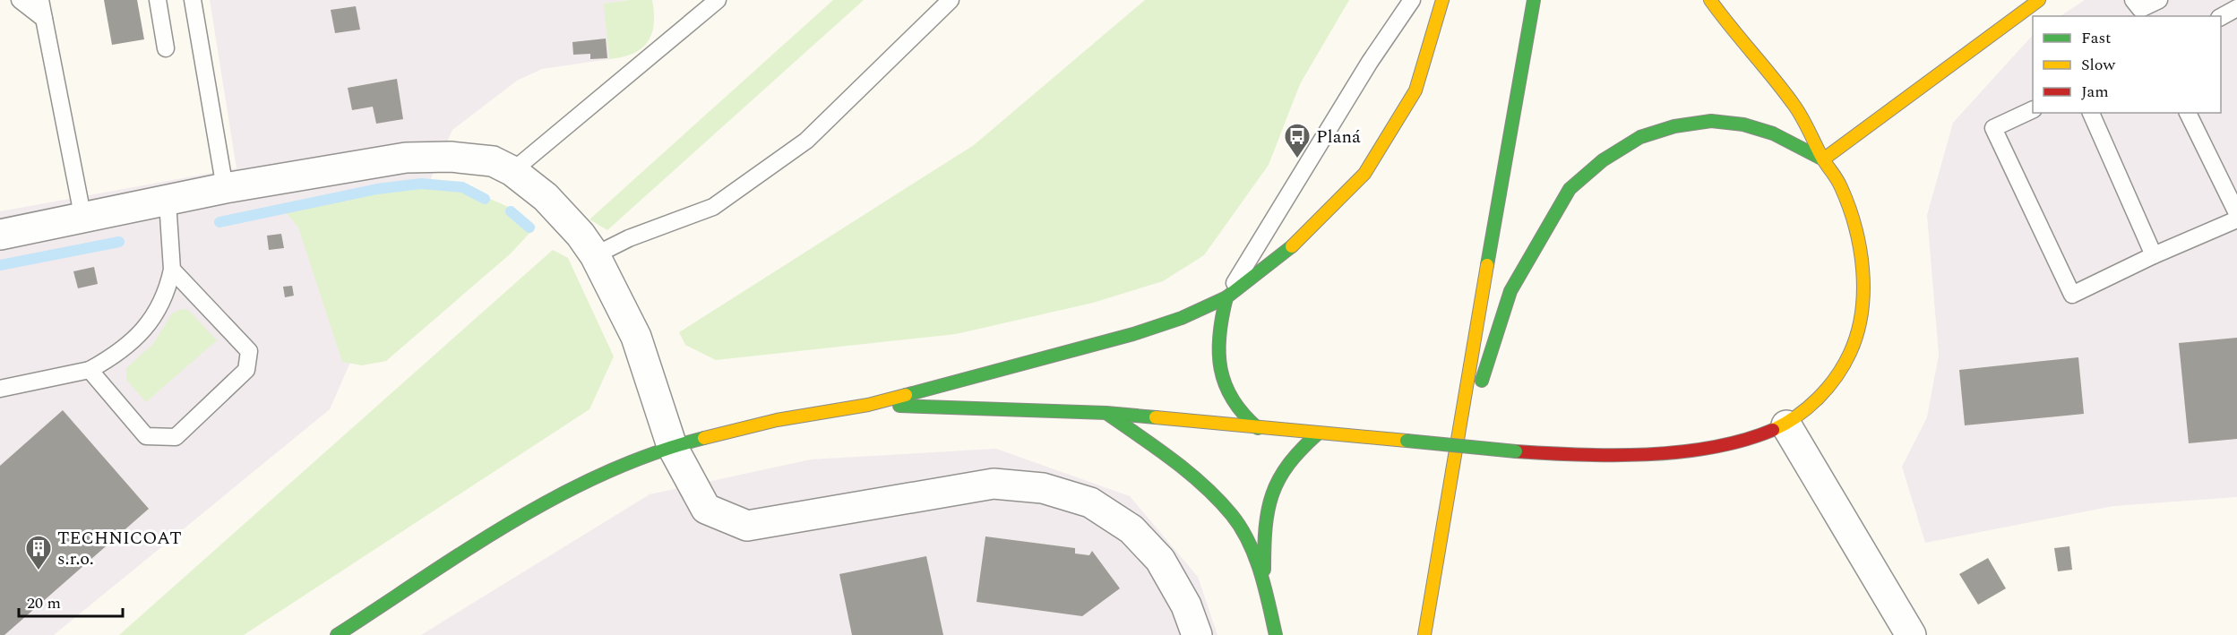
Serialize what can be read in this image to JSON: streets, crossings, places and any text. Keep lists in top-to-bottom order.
{
  "places": {
    "bus stop": ["Planá"],
    "building": ["TECHNICOAT s.r.o."]
  },
  "legend": ["Fast", "Slow", "Jam"],
  "scale_bar": "20 m"
}
